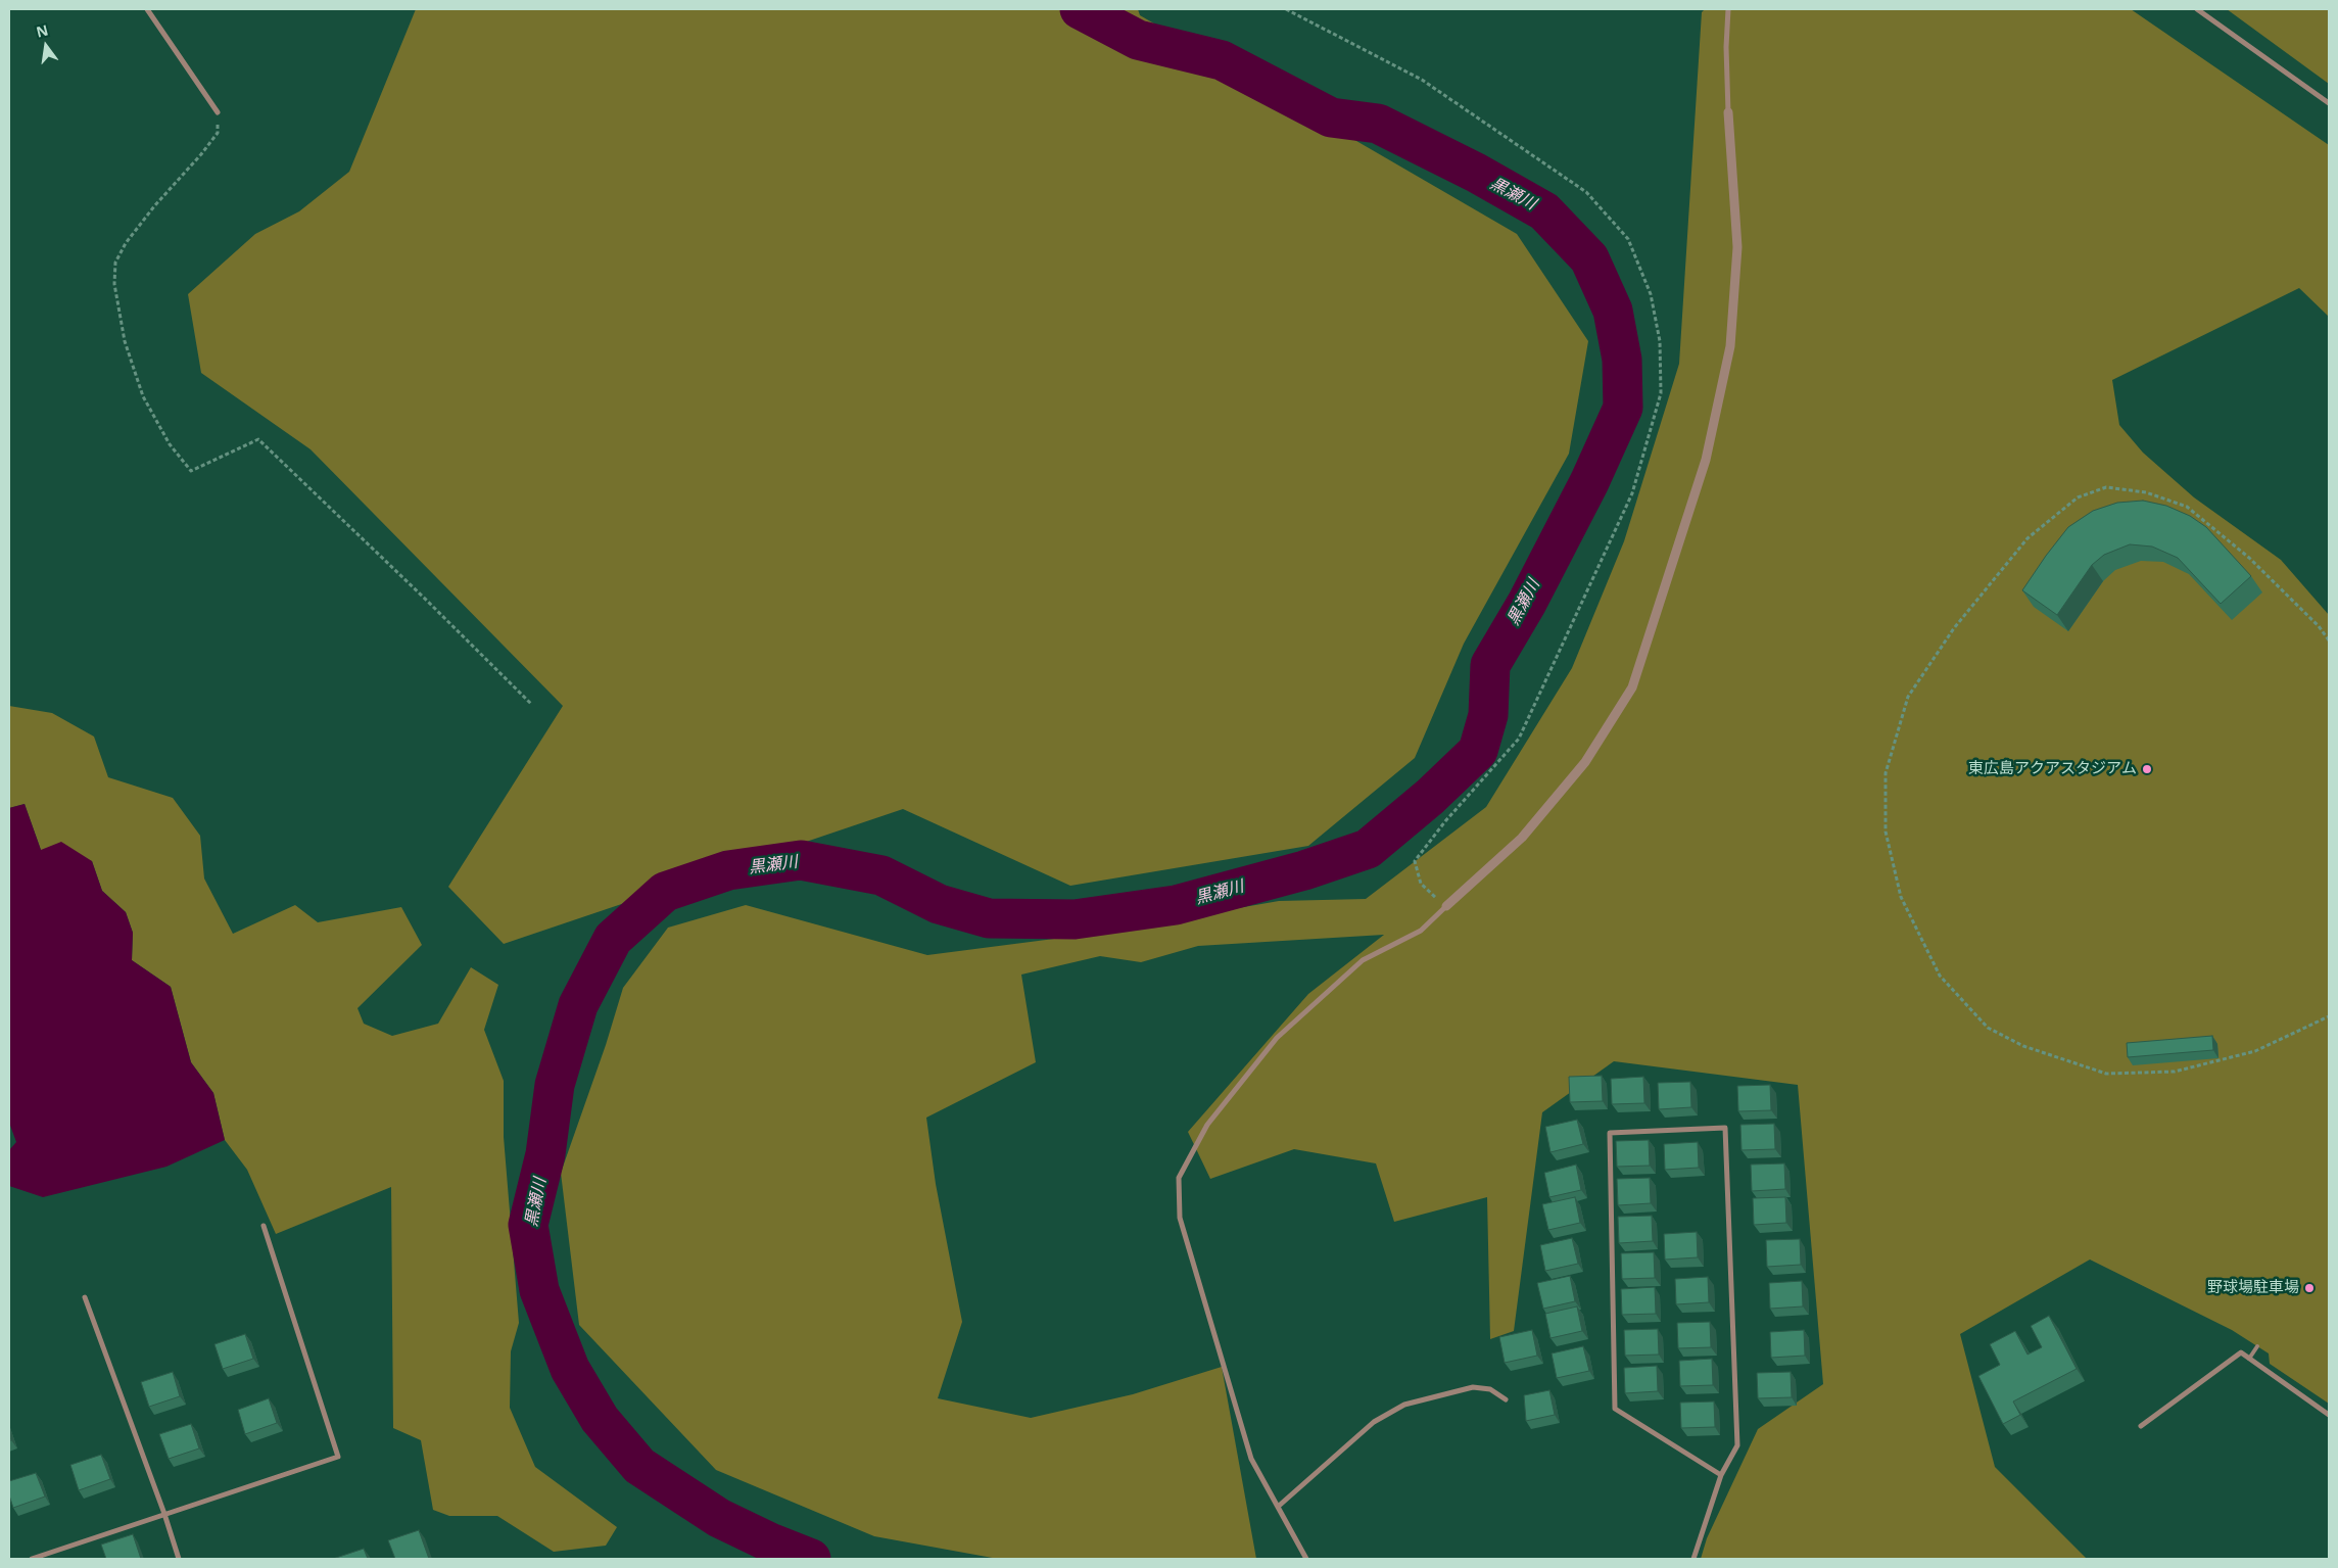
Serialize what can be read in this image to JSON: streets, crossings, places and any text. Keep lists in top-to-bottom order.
{
  "water": ["黒瀬川"],
  "places": ["東広島アクアスタジアム", "野球場駐車場"],
  "north": "top"
}
